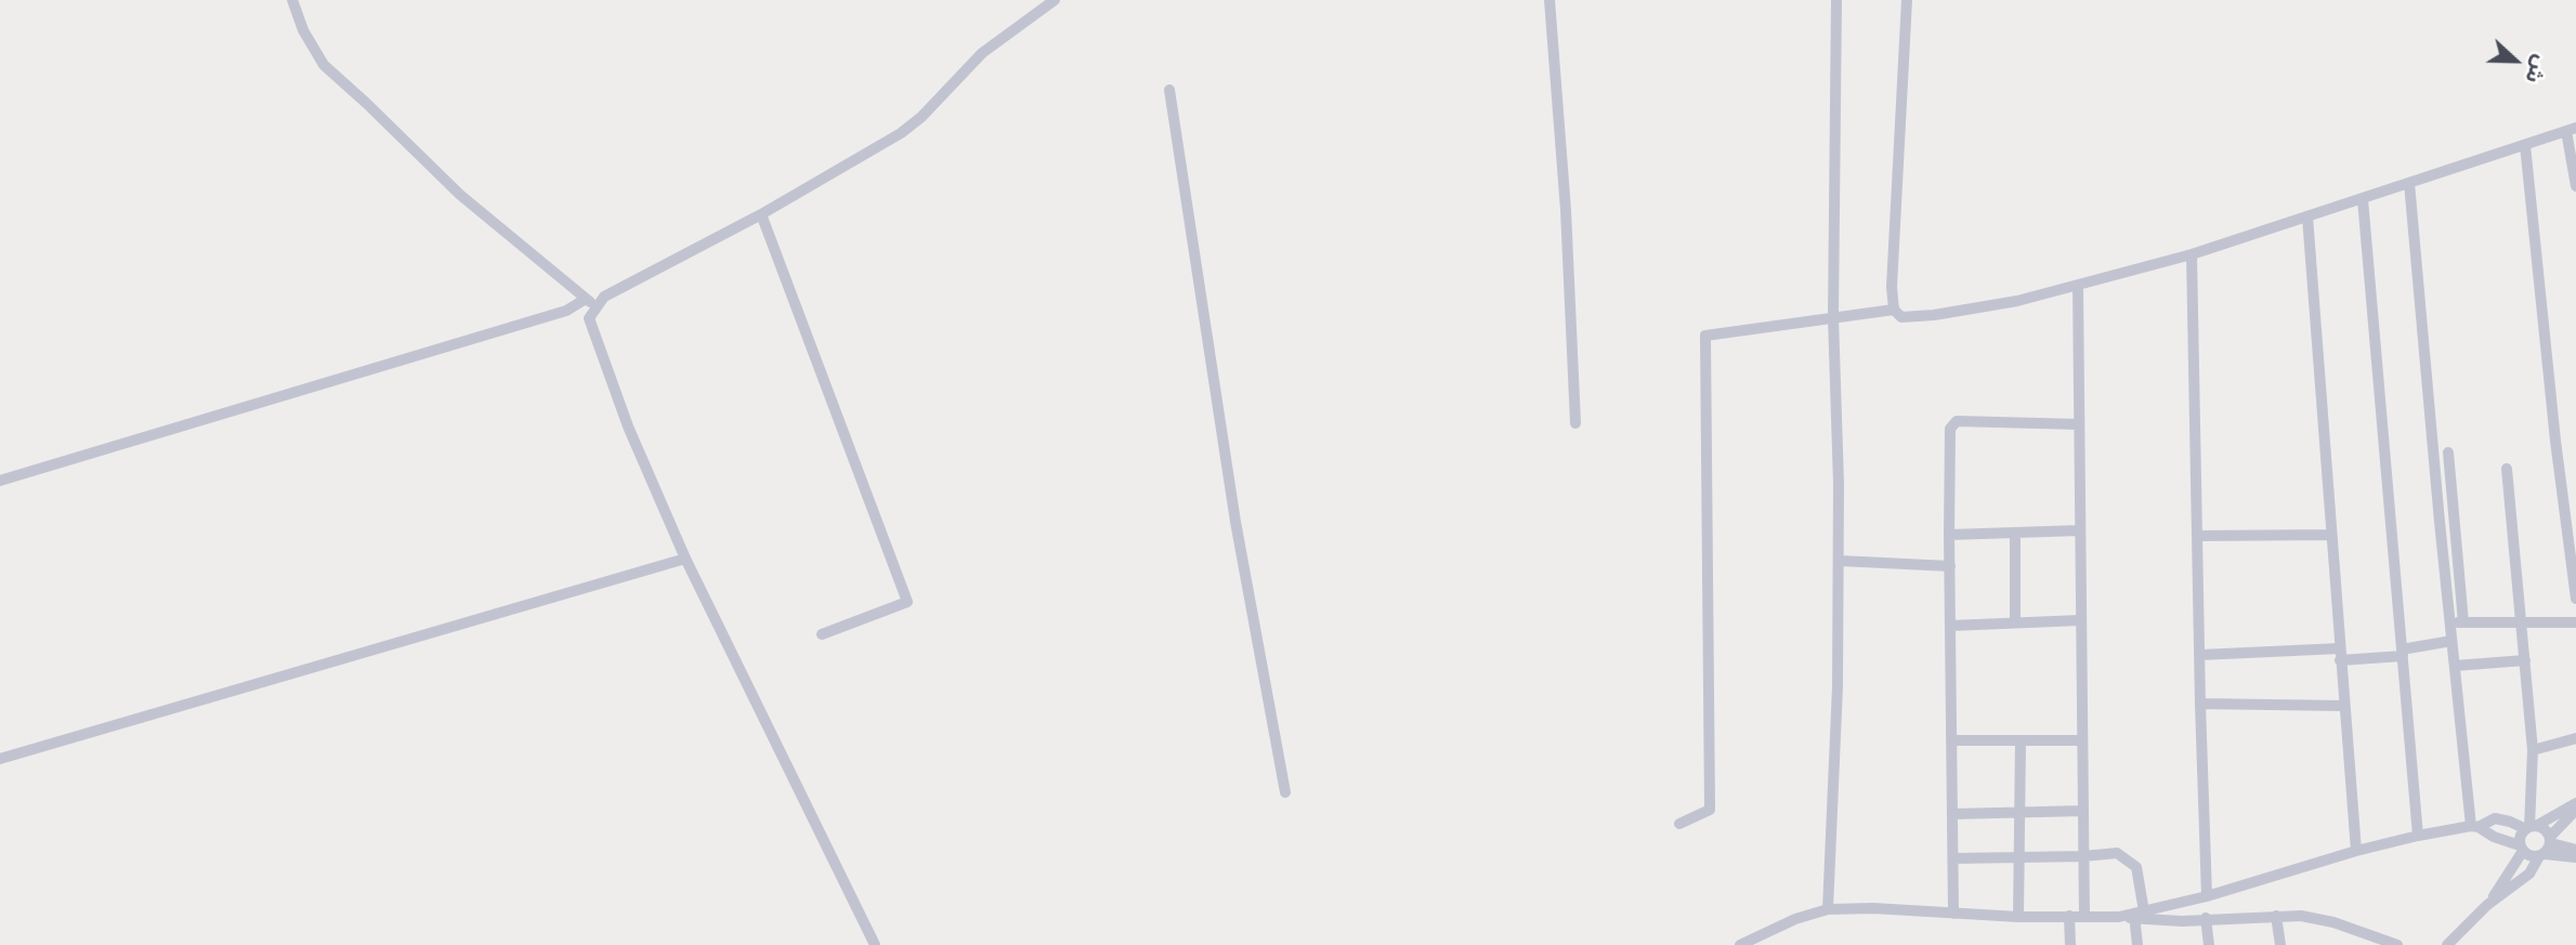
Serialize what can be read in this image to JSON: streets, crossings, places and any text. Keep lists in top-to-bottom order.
{
  "north": "right"
}
